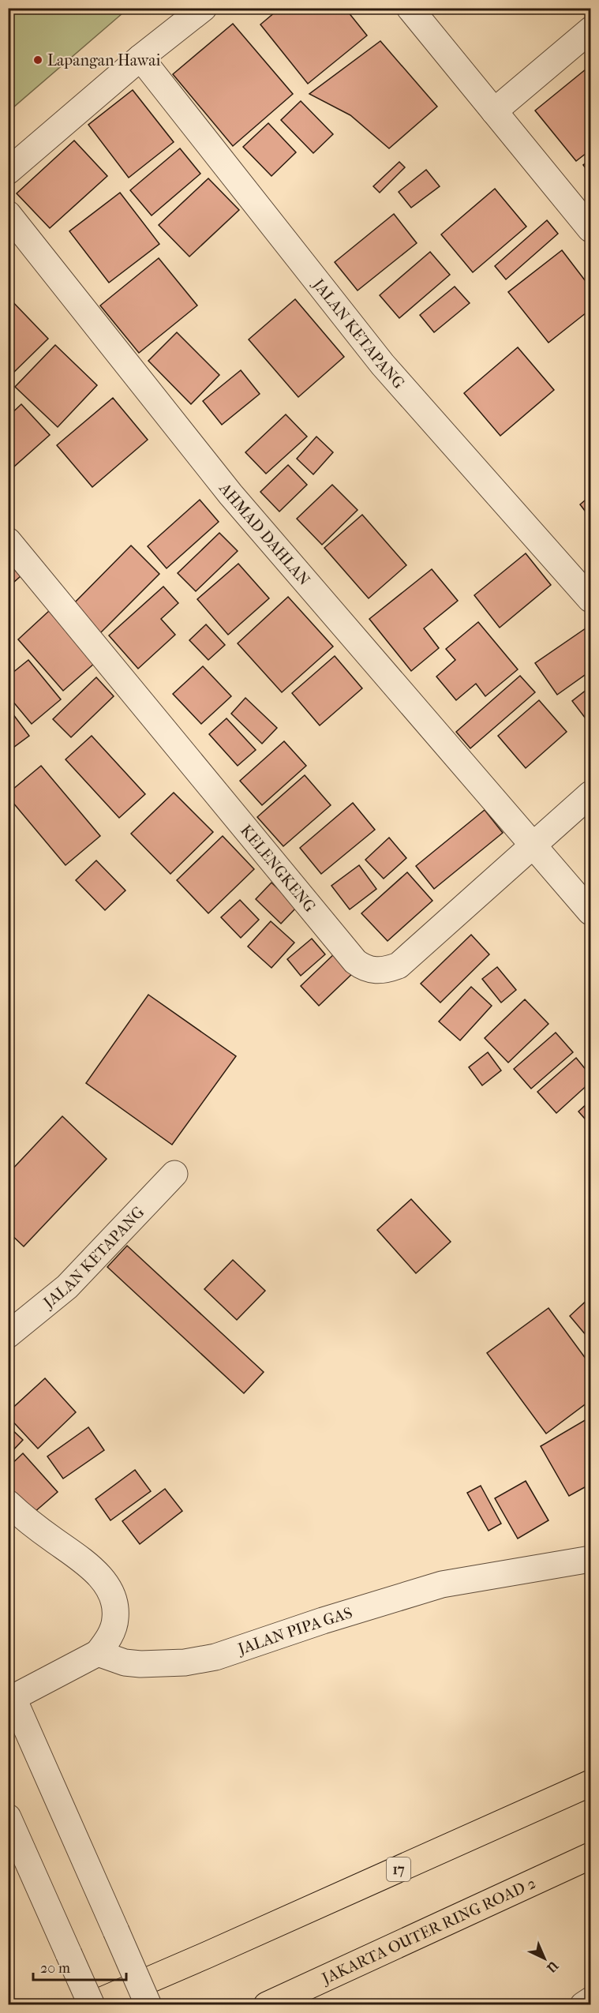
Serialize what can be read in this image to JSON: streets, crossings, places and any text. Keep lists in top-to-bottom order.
{
  "streets": {
    "highway": ["17", "JAKARTA OUTER RING ROAD 2"],
    "street": [
      "JALAN KETAPANG",
      "AHMAD DAHLAN",
      "KELENGKENG",
      "JALAN PIPA GAS"
    ]
  },
  "crossings": [
    ["AHMAD DAHLAN", "KELENGKENG"]
  ],
  "places": ["Lapangan Hawai"],
  "scale_bar": "20 m",
  "north": "bottom right"
}
